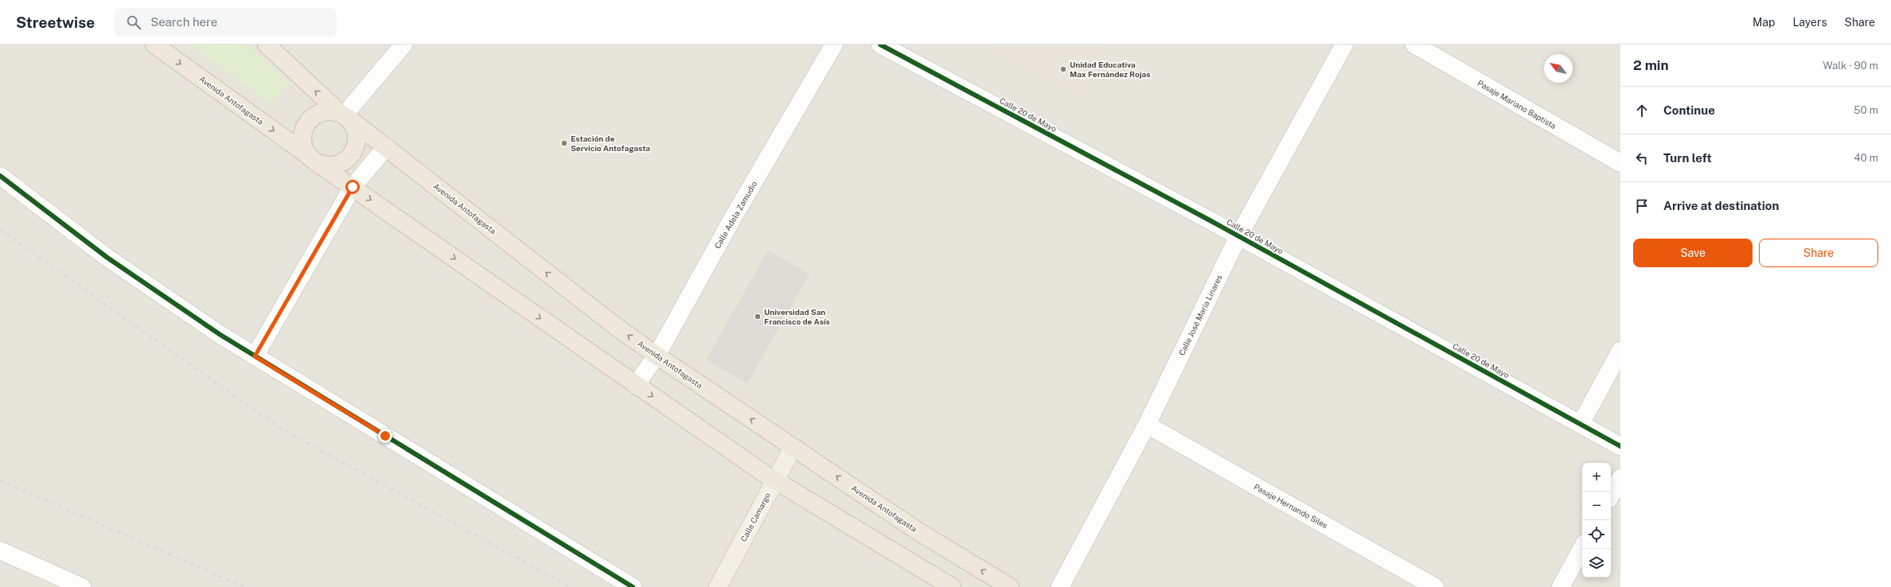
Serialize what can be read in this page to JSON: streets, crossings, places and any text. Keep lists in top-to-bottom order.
{
  "streets": {
    "highway": ["Avenida Antofagasta"],
    "main road": ["Calle Camargo"],
    "street": [
      "Pasaje Mariano Baptista",
      "Calle 20 de Mayo",
      "Calle Adela Zamudio",
      "Calle José María Linares",
      "Pasaje Hernando Siles"
    ]
  },
  "crossings": [
    ["Avenida Antofagasta", "Calle Adela Zamudio"],
    ["Avenida Antofagasta", "Calle Camargo"],
    ["Calle 20 de Mayo", "Calle José María Linares"],
    ["Calle José María Linares", "Pasaje Hernando Siles"]
  ],
  "places": ["Unidad Educativa Max Fernández Rojas", "Estación de Servicio Antofagasta", "Universidad San Francisco de Asís"],
  "north": "top left",
  "page": {
    "header": "Streetwise",
    "search": "Search here",
    "nav": ["Map", "Layers", "Share"],
    "heading": ["2 min", "Walk · 90 m"],
    "list": [
      ["Continue", "50 m"],
      ["Turn left", "40 m"],
      "Arrive at destination"
    ],
    "buttons": ["Save", "Share"],
    "map_buttons": ["+", "−"]
  }
}
